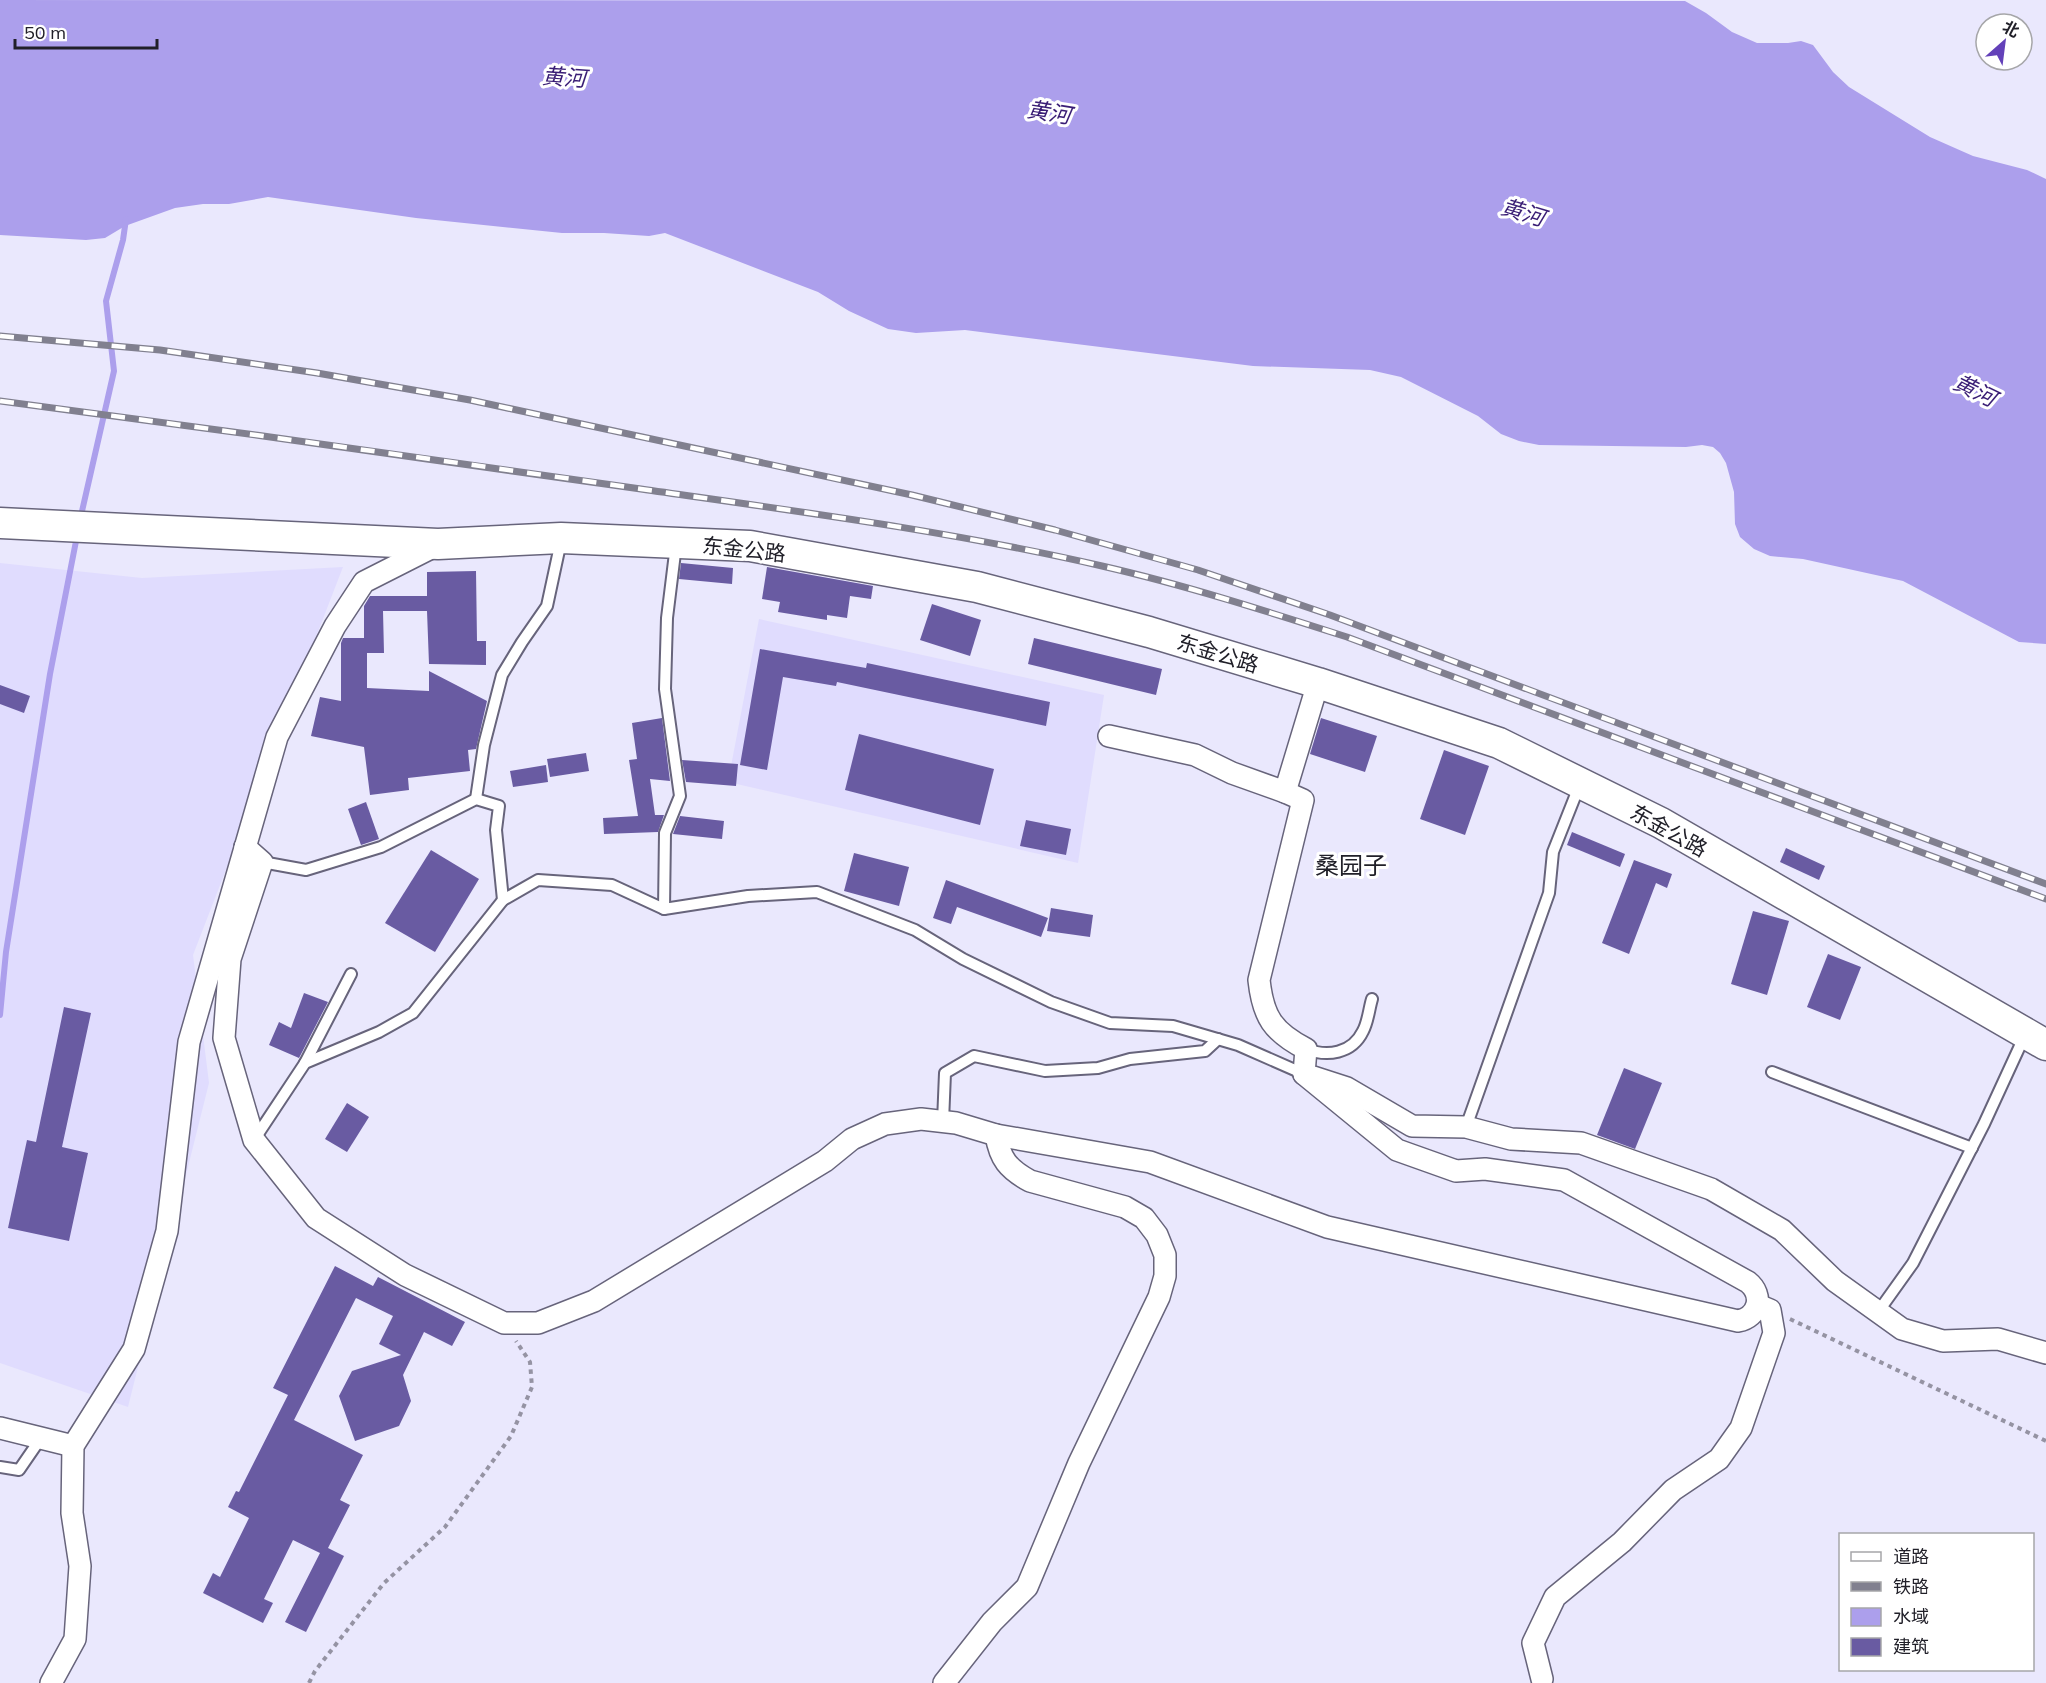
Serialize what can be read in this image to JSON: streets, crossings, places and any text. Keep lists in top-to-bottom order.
{
  "streets": {
    "main road": ["东金公路"]
  },
  "districts": ["桑园子"],
  "water": ["黄河"],
  "legend": [
    "道路",
    "铁路",
    "水域",
    "建筑"
  ],
  "scale_bar": "50 m",
  "north": "top right"
}
